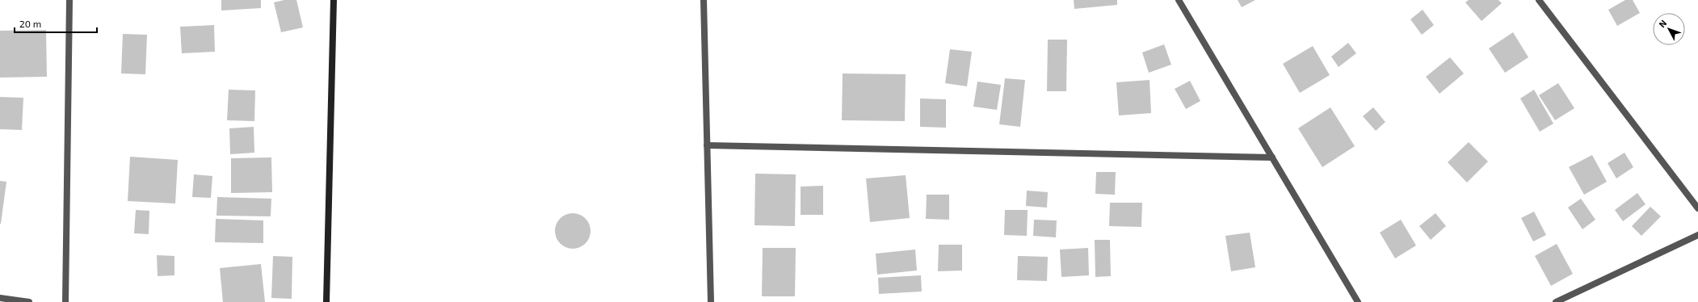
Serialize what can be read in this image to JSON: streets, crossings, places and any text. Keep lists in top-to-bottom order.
{
  "scale_bar": "20 m",
  "north": "top left"
}
